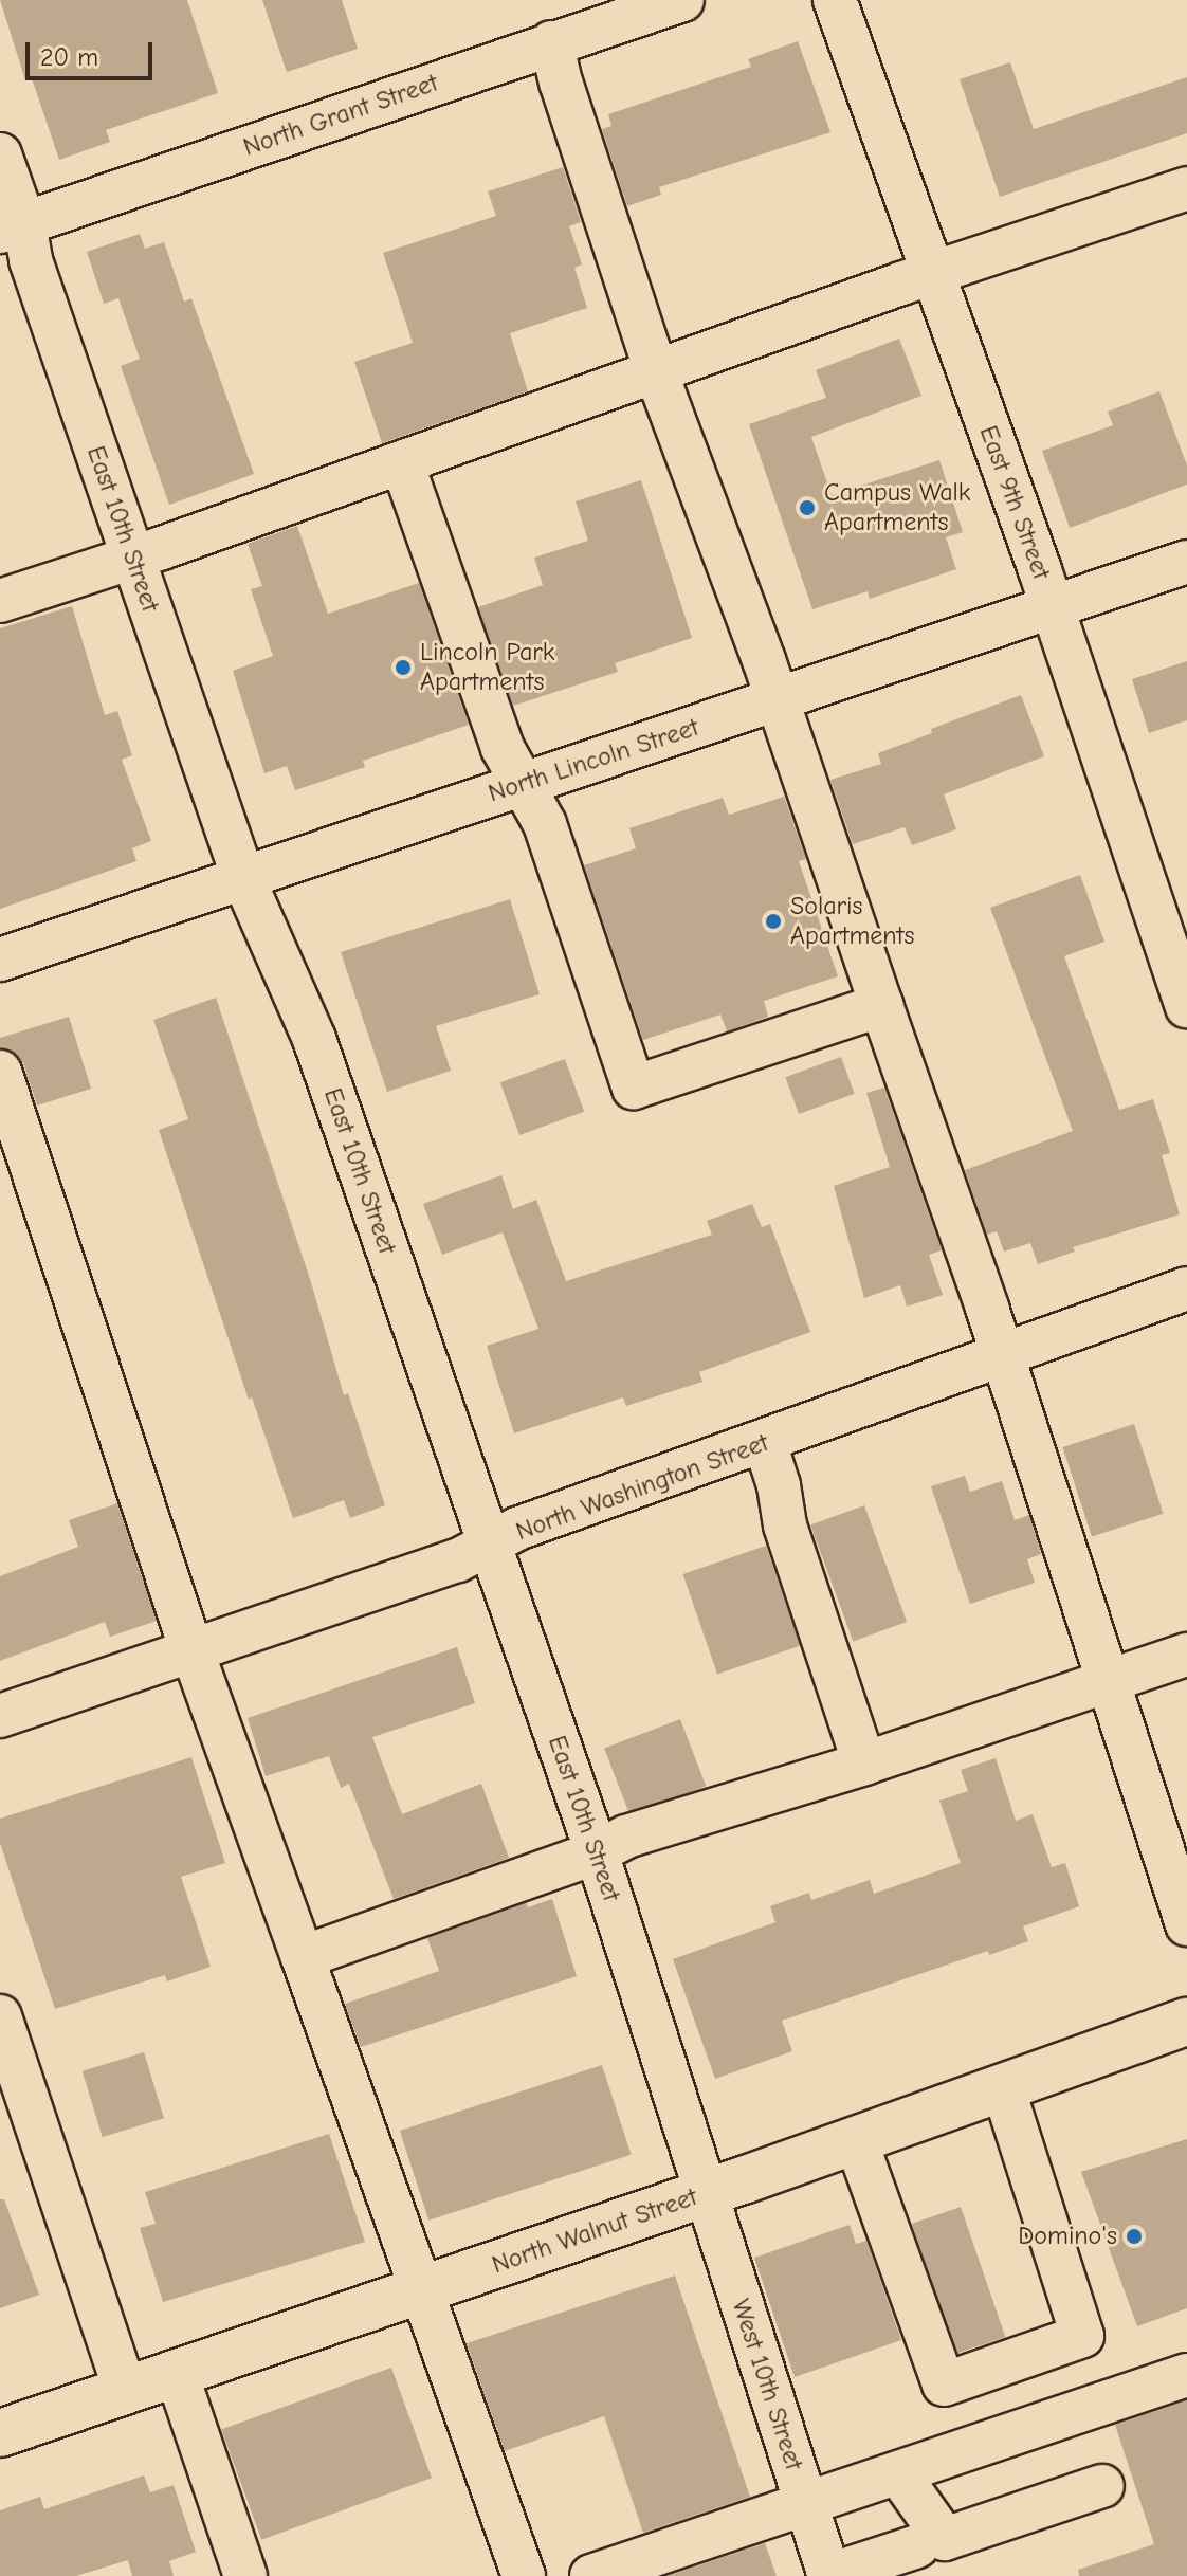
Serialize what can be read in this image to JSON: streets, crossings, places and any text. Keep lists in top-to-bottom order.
{
  "streets": {
    "main road": ["North Walnut Street"],
    "street": [
      "North Grant Street",
      "East 9th Street",
      "East 10th Street",
      "North Lincoln Street",
      "North Washington Street",
      "West 10th Street"
    ]
  },
  "crossings": [
    ["North Grant Street", "East 10th Street"],
    ["East 9th Street", "North Lincoln Street"],
    ["East 10th Street", "North Lincoln Street"],
    ["East 10th Street", "North Washington Street"],
    ["East 10th Street", "North Walnut Street"],
    ["East 10th Street", "West 10th Street"],
    ["North Walnut Street", "West 10th Street"]
  ],
  "places": [
    "Campus Walk Apartments",
    "Lincoln Park Apartments",
    "Solaris Apartments",
    "Domino's"
  ],
  "scale_bar": "20 m"
}
